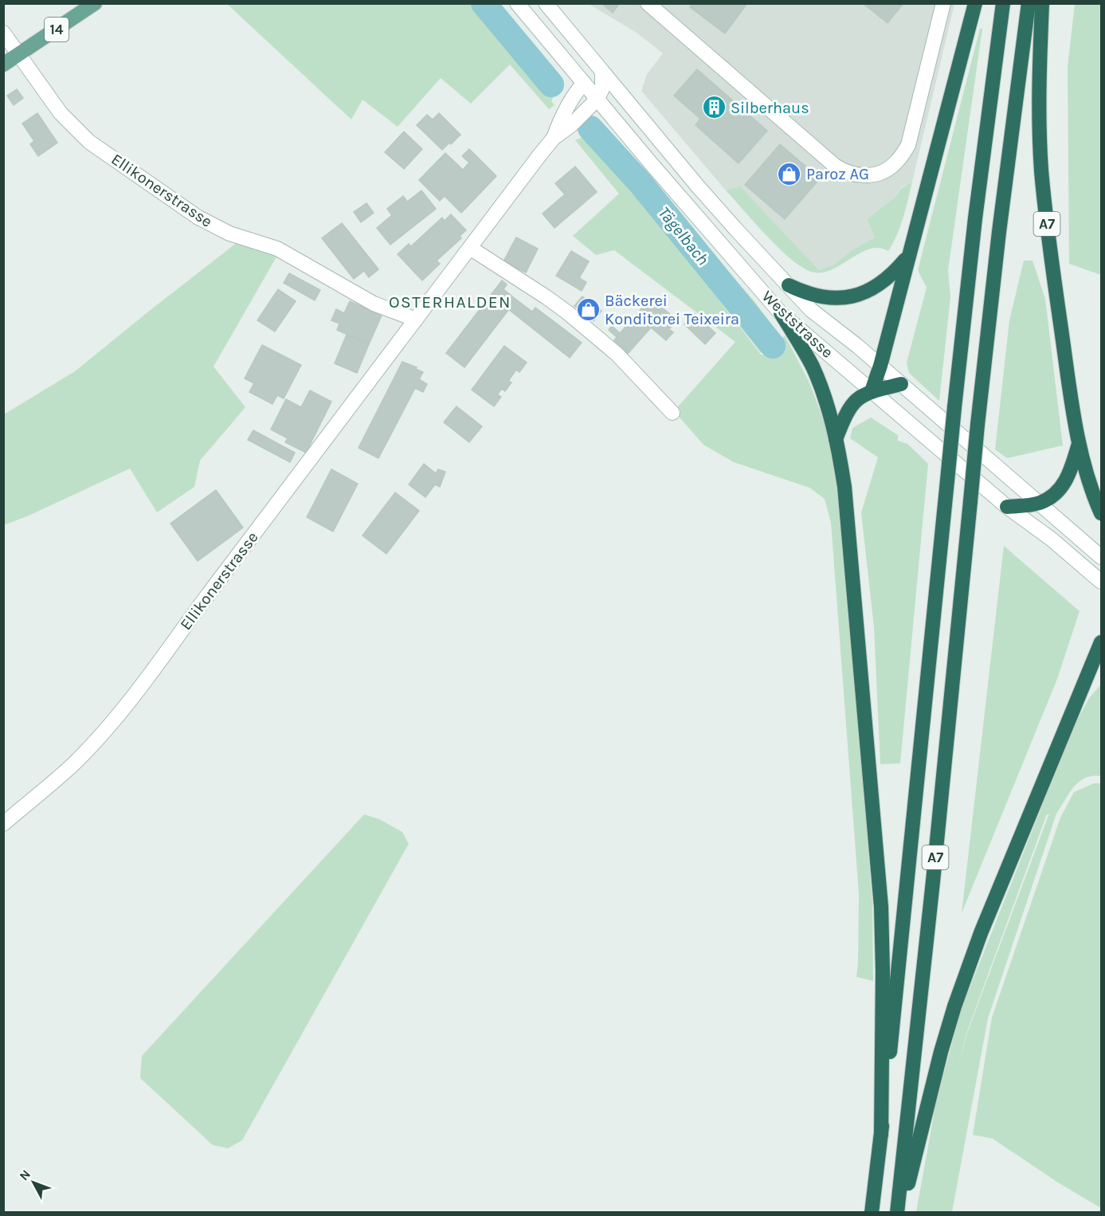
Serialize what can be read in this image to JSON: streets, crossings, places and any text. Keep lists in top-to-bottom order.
{
  "streets": {
    "highway": ["A7"],
    "main road": ["14"],
    "street": ["Ellikonerstrasse", "Weststrasse"]
  },
  "crossings": [
    ["14", "Ellikonerstrasse"],
    ["Ellikonerstrasse", "Weststrasse"],
    ["A7", "Weststrasse"]
  ],
  "districts": ["OSTERHALDEN"],
  "water": ["Tägelbach"],
  "places": {
    "building": ["Silberhaus"],
    "shop": ["Paroz AG", "Bäckerei Konditorei Teixeira"]
  },
  "north": "top left"
}
